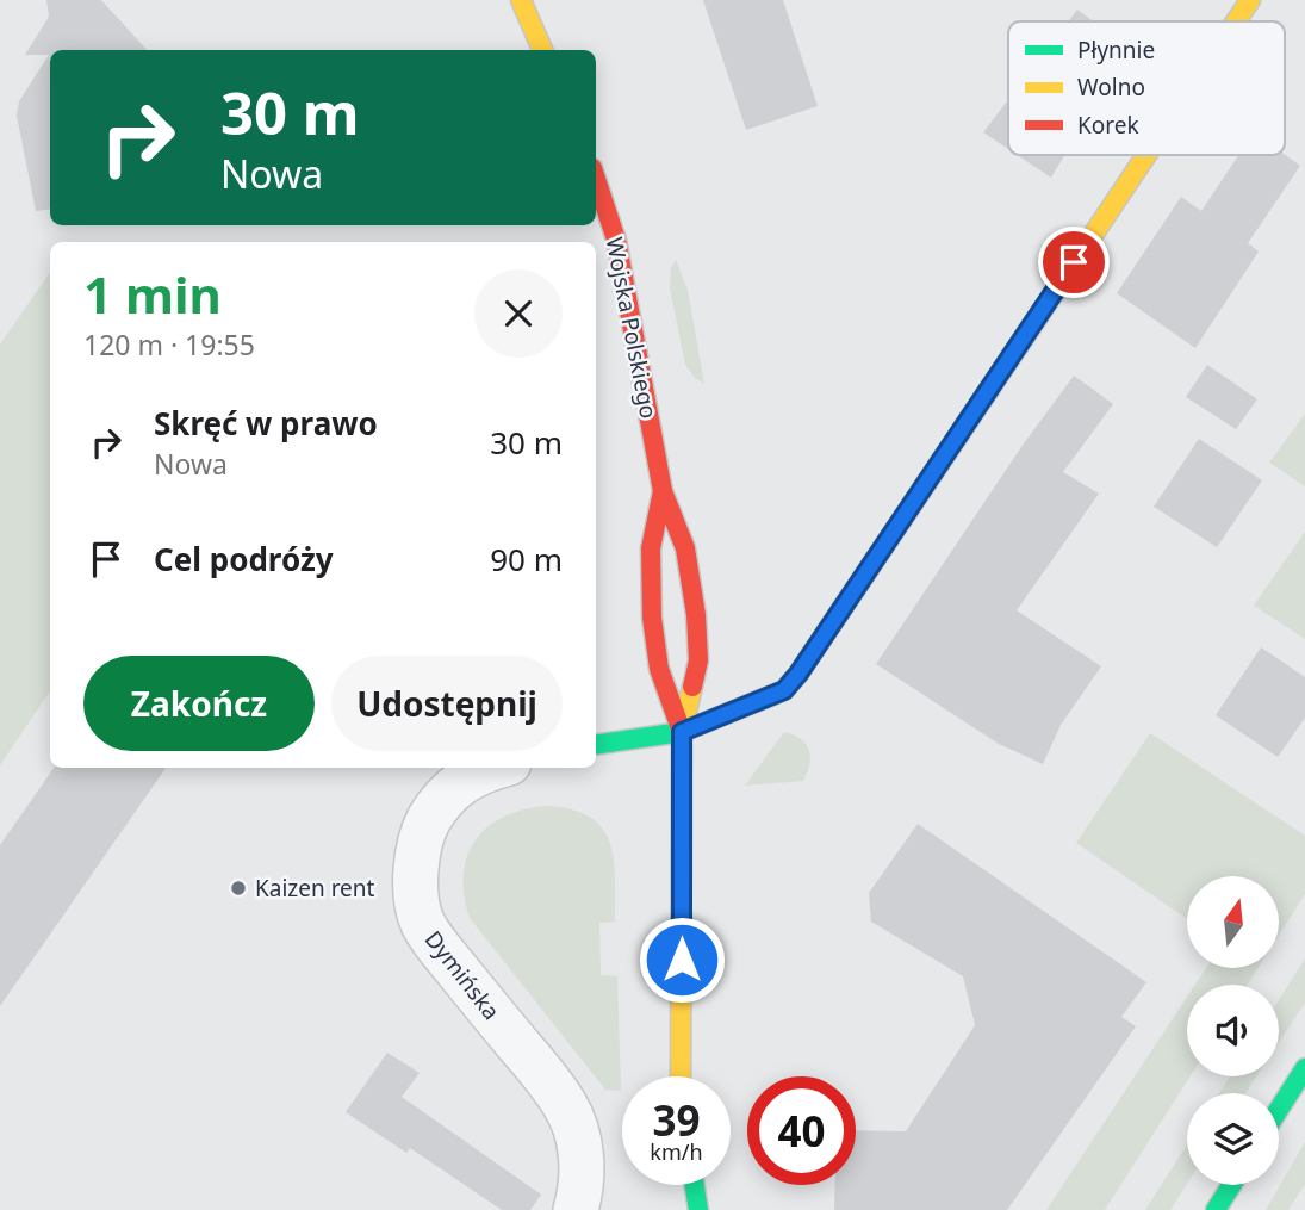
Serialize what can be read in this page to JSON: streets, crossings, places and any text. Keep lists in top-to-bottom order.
{
  "streets": {
    "street": ["Wojska Polskiego", "Dymińska"]
  },
  "places": ["Kaizen rent"],
  "legend": ["Płynnie", "Wolno", "Korek"],
  "north": "top",
  "page": {
    "turn": ["30 m", "Nowa"],
    "heading": ["1 min", "120 m · 19:55"],
    "list": [
      {
        "name": "Skręć w prawo",
        "note": "Nowa",
        "value": "30 m"
      },
      {
        "name": "Cel podróży",
        "value": "90 m"
      }
    ],
    "buttons": ["Zakończ", "Udostępnij"],
    "speed": "39 km/h",
    "limit": "40"
  }
}
